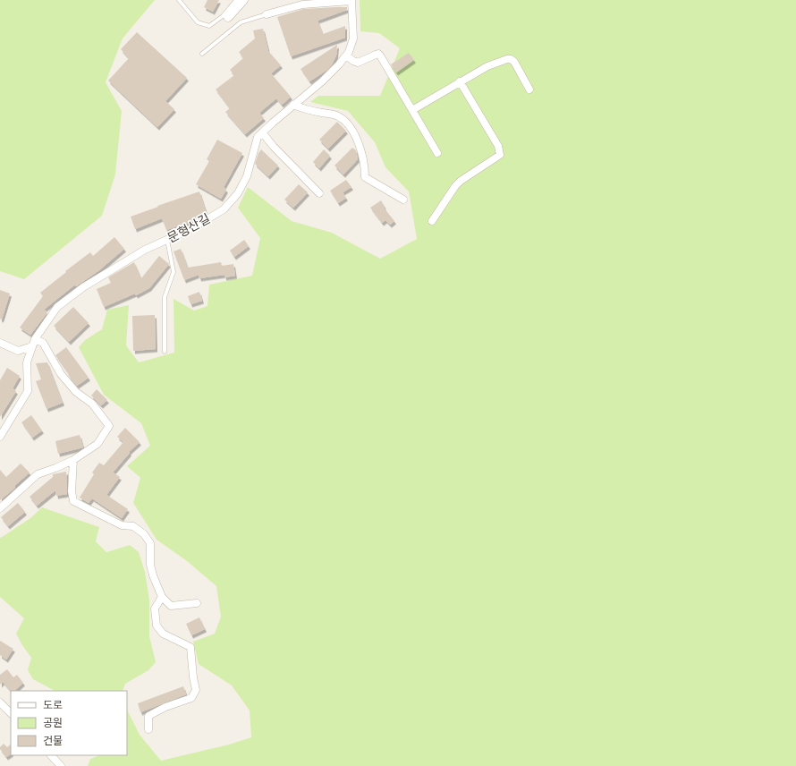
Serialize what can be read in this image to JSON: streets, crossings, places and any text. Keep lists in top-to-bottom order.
{
  "streets": {
    "street": ["문형산길"]
  },
  "legend": ["도로", "공원", "건물"]
}
